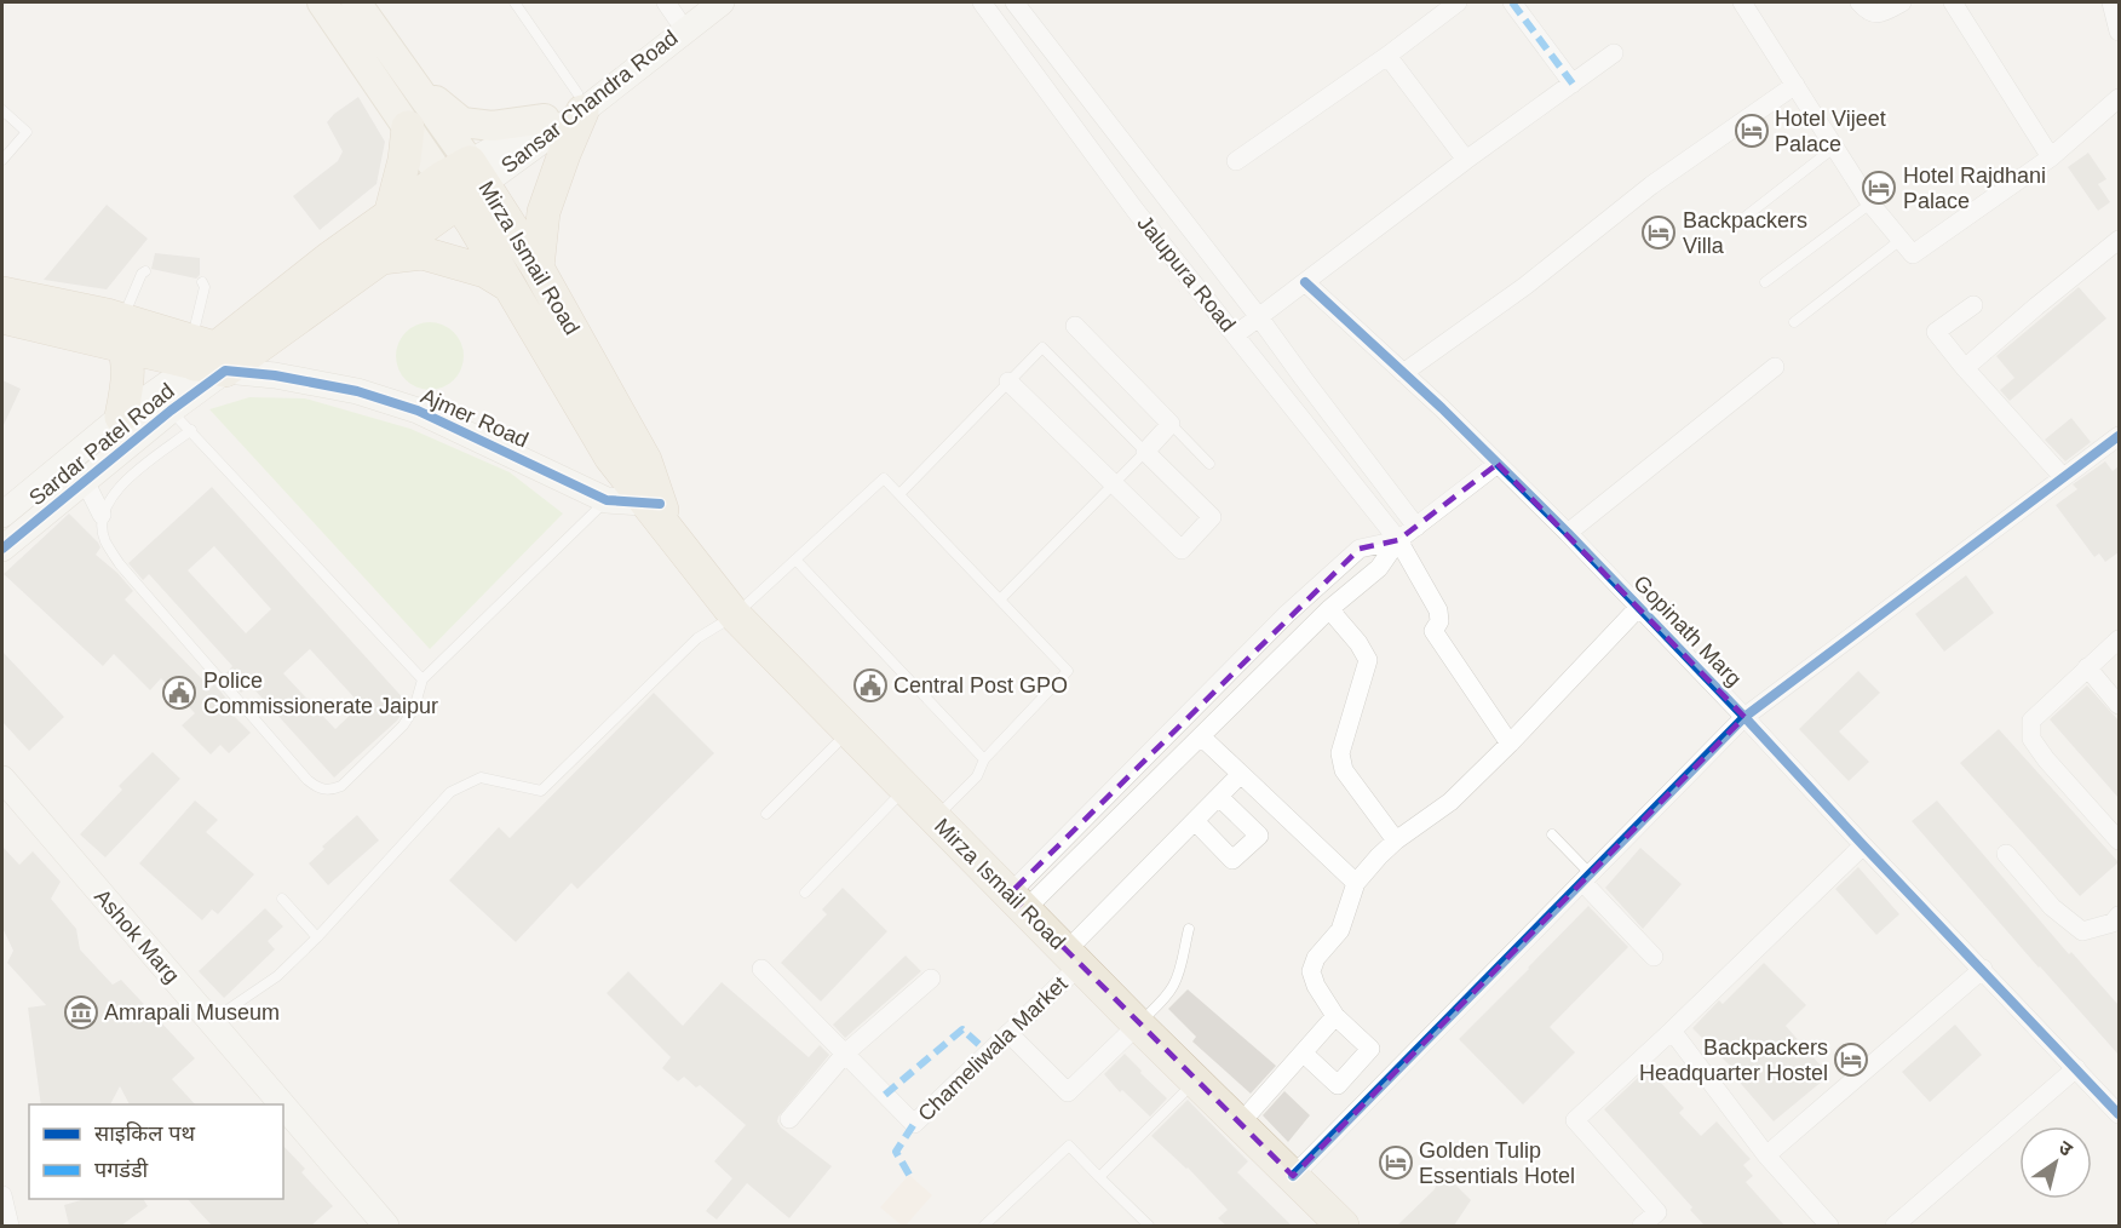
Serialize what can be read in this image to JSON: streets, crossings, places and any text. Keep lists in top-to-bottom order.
{
  "streets": {
    "highway": ["Mirza Ismail Road", "Sardar Patel Road"],
    "street": [
      "Sansar Chandra Road",
      "Jalupura Road",
      "Ajmer Road",
      "Gopinath Marg",
      "Ashok Marg",
      "Chameliwala Market"
    ]
  },
  "crossings": [
    ["Sansar Chandra Road", "Mirza Ismail Road"],
    ["Sansar Chandra Road", "Sardar Patel Road"],
    ["Mirza Ismail Road", "Ajmer Road"],
    ["Mirza Ismail Road", "Sardar Patel Road"],
    ["Mirza Ismail Road", "Chameliwala Market"],
    ["Ajmer Road", "Sardar Patel Road"]
  ],
  "places": {
    "hotel": [
      "Hotel Vijeet Palace",
      "Hotel Rajdhani Palace",
      "Backpackers Villa",
      "Backpackers Headquarter Hostel",
      "Golden Tulip Essentials Hotel"
    ],
    "public building": ["Central Post GPO", "Police Commissionerate Jaipur"],
    "museum": ["Amrapali Museum"]
  },
  "legend": ["साइकिल पथ", "पगडंडी"],
  "north": "top right"
}
